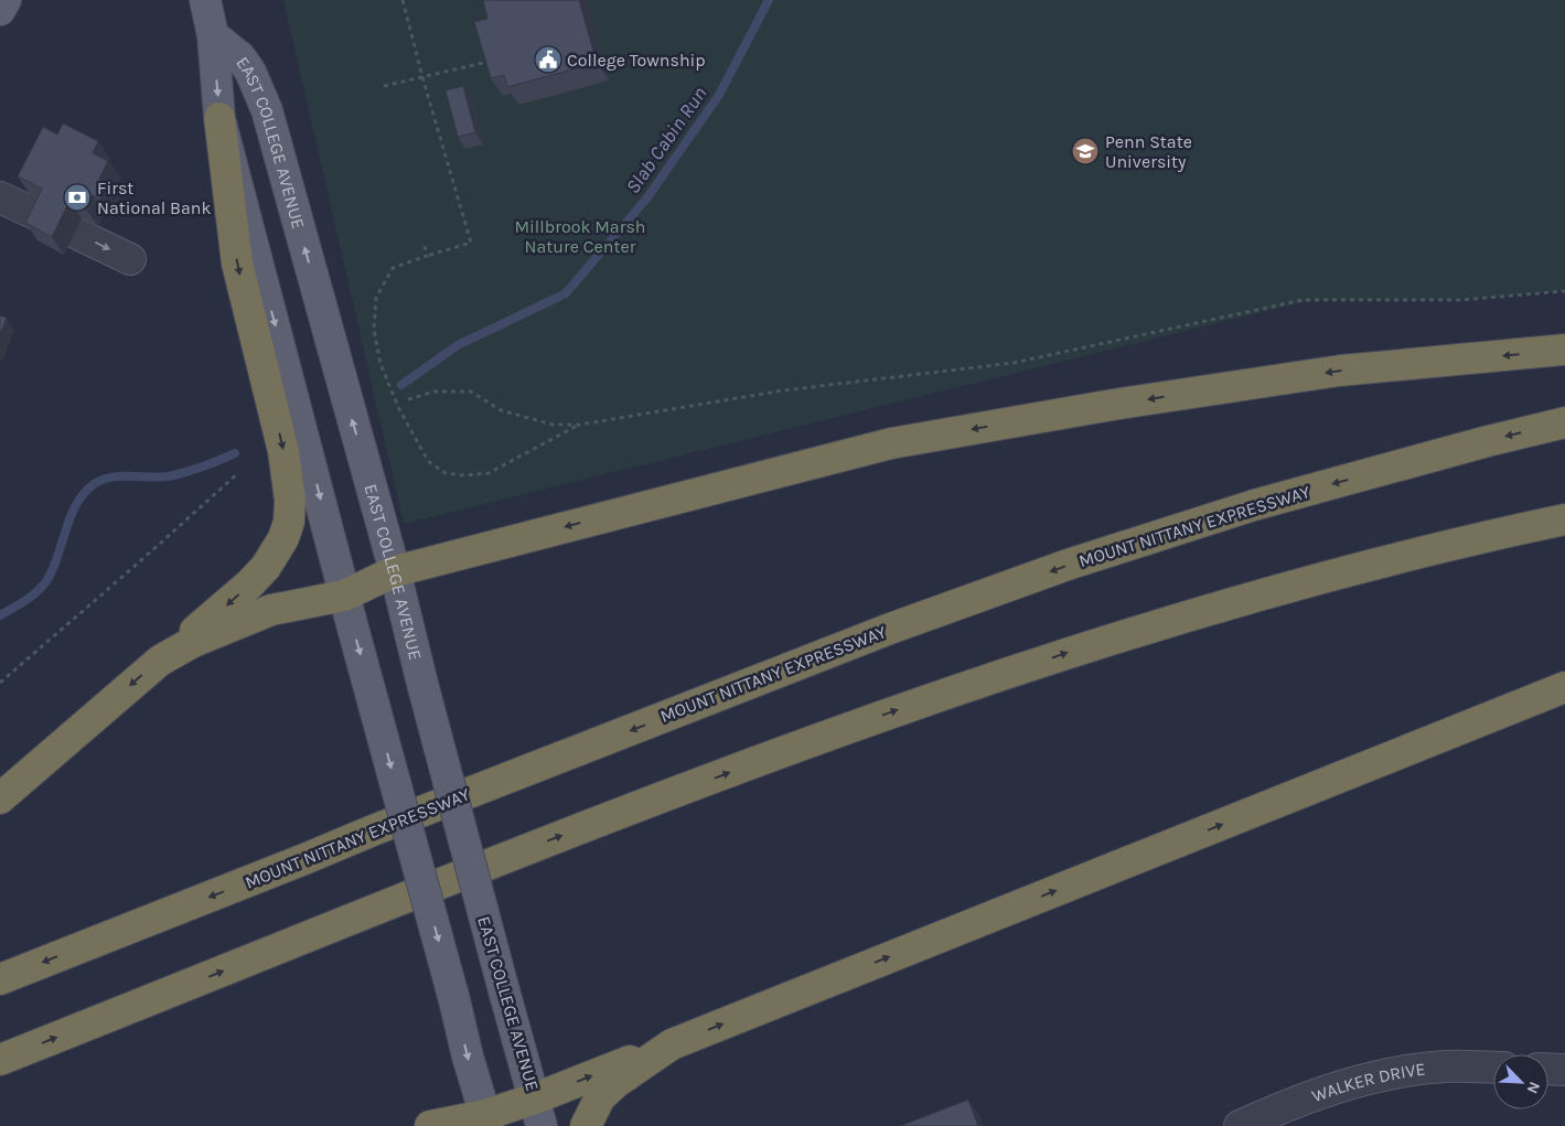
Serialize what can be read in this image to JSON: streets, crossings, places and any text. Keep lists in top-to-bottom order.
{
  "streets": {
    "highway": ["MOUNT NITTANY EXPRESSWAY"],
    "main road": ["EAST COLLEGE AVENUE"],
    "street": ["WALKER DRIVE"]
  },
  "water": ["Slab Cabin Run"],
  "parks": ["Millbrook Marsh Nature Center"],
  "places": {
    "public building": ["College Township"],
    "school or university": ["Penn State University"],
    "bank": ["First National Bank"]
  },
  "north": "bottom right"
}
